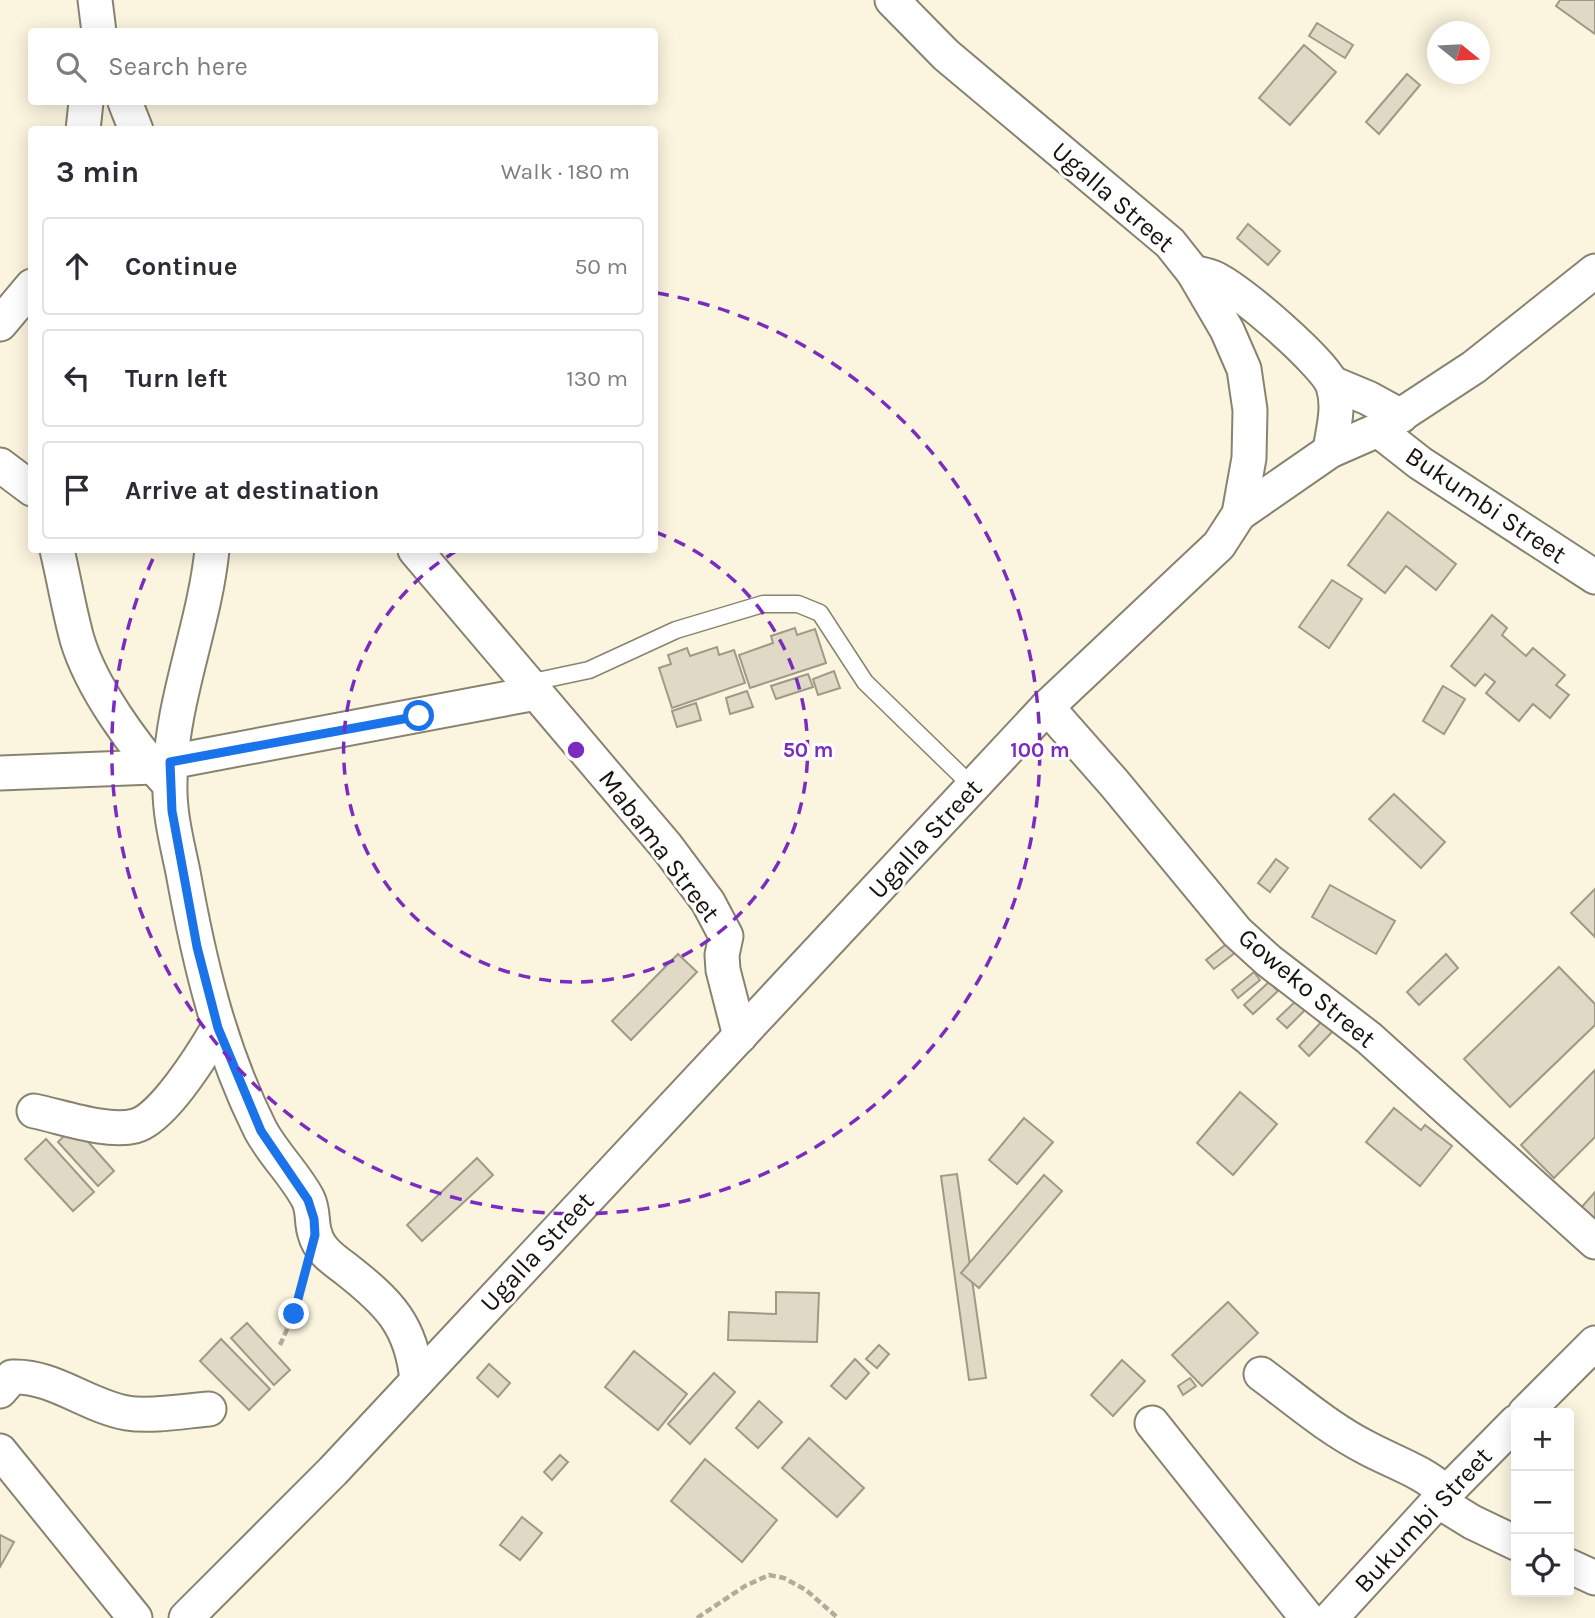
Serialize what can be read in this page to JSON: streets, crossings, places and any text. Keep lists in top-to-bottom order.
{
  "streets": {
    "street": [
      "Ugalla Street",
      "Bukumbi Street",
      "Mabama Street",
      "Goweko Street"
    ]
  },
  "crossings": [
    ["Ugalla Street", "Mabama Street"],
    ["Ugalla Street", "Goweko Street"]
  ],
  "north": "right",
  "page": {
    "search": "Search here",
    "heading": ["3 min", "Walk · 180 m"],
    "list": [
      ["Continue", "50 m"],
      ["Turn left", "130 m"],
      "Arrive at destination"
    ],
    "map_buttons": ["+", "−"]
  },
  "rings": ["50 m", "100 m"]
}
